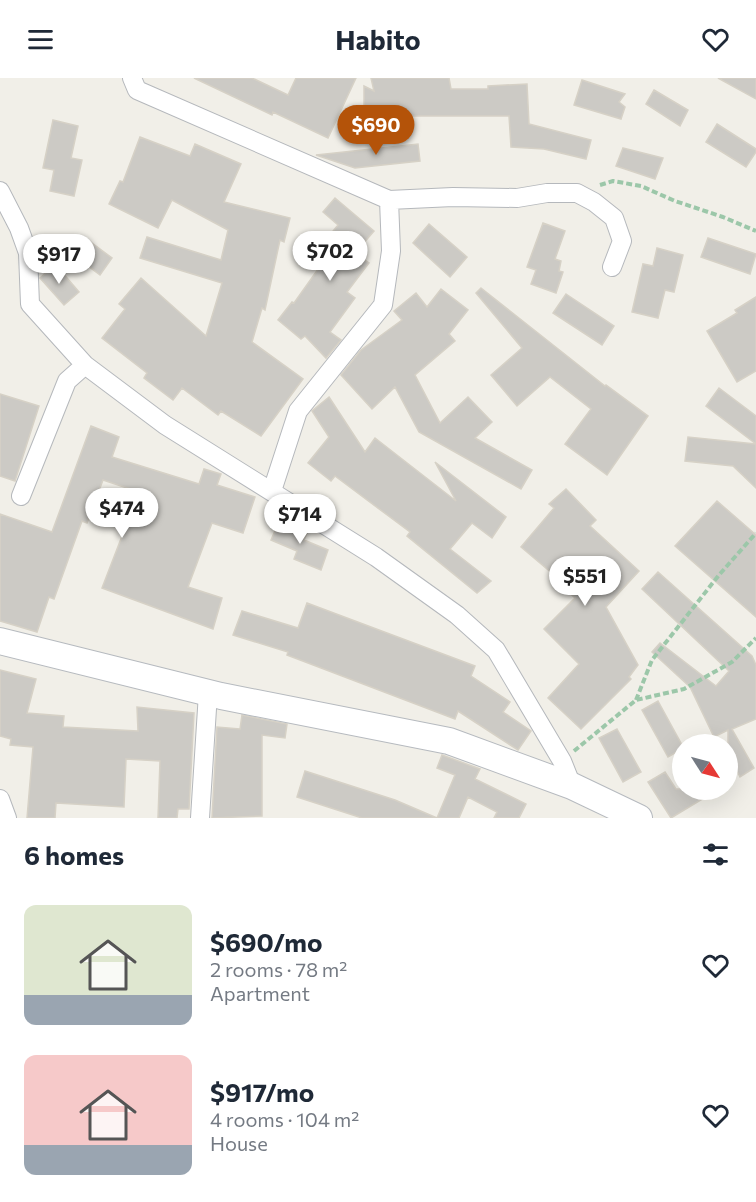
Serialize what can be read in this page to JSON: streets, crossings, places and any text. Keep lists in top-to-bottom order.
{
  "north": "bottom right",
  "page": {
    "header": "Habito",
    "price": [
      "$690",
      "$702",
      "$917",
      "$474",
      "$714",
      "$551"
    ],
    "heading": "6 homes",
    "list": [
      {
        "name": "$690/mo",
        "note": "2 rooms · 78 m² · Apartment"
      },
      {
        "name": "$917/mo",
        "note": "4 rooms · 104 m² · House"
      }
    ]
  }
}
